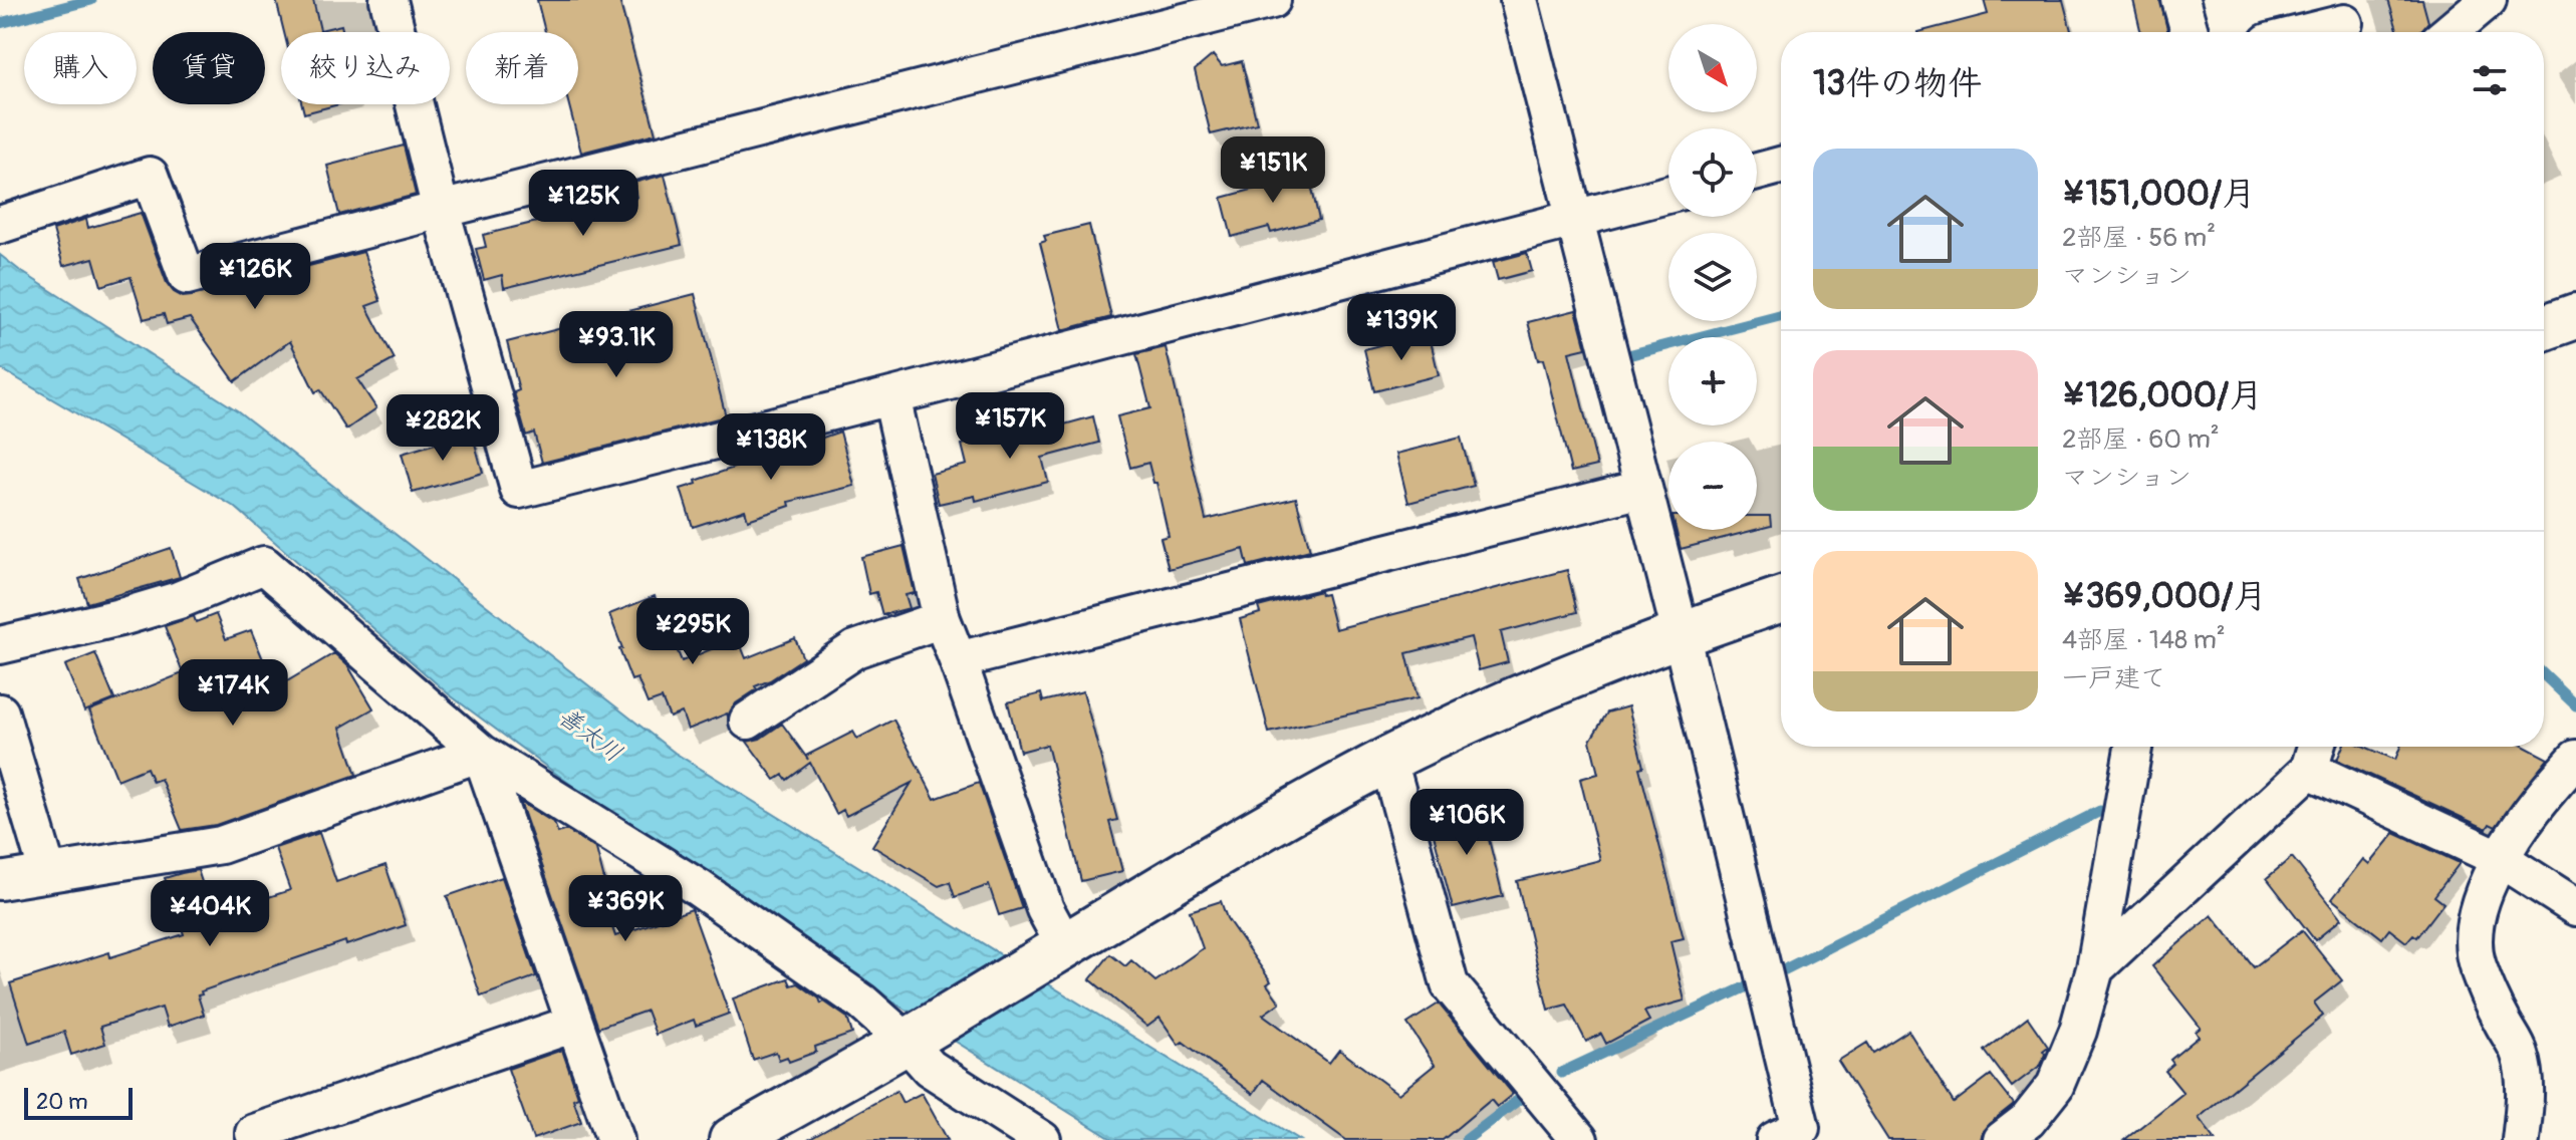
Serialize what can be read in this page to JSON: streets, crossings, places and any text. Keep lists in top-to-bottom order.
{
  "water": ["善太川"],
  "scale_bar": "20 m",
  "north": "bottom right",
  "page": {
    "map_buttons": ["+", "−"],
    "chip": [
      "購入",
      "賃貸",
      "絞り込み",
      "新着"
    ],
    "heading": "13件の物件",
    "list": [
      {
        "name": "¥151,000/月",
        "note": "2部屋 · 56 m² · マンション"
      },
      {
        "name": "¥126,000/月",
        "note": "2部屋 · 60 m² · マンション"
      },
      {
        "name": "¥369,000/月",
        "note": "4部屋 · 148 m² · 一戸建て"
      }
    ],
    "price": [
      "¥151K",
      "¥125K",
      "¥126K",
      "¥139K",
      "¥93.1K",
      "¥157K",
      "¥282K",
      "¥138K",
      "¥295K",
      "¥174K",
      "¥106K",
      "¥369K",
      "¥404K"
    ],
    "scale": "20 m"
  }
}
